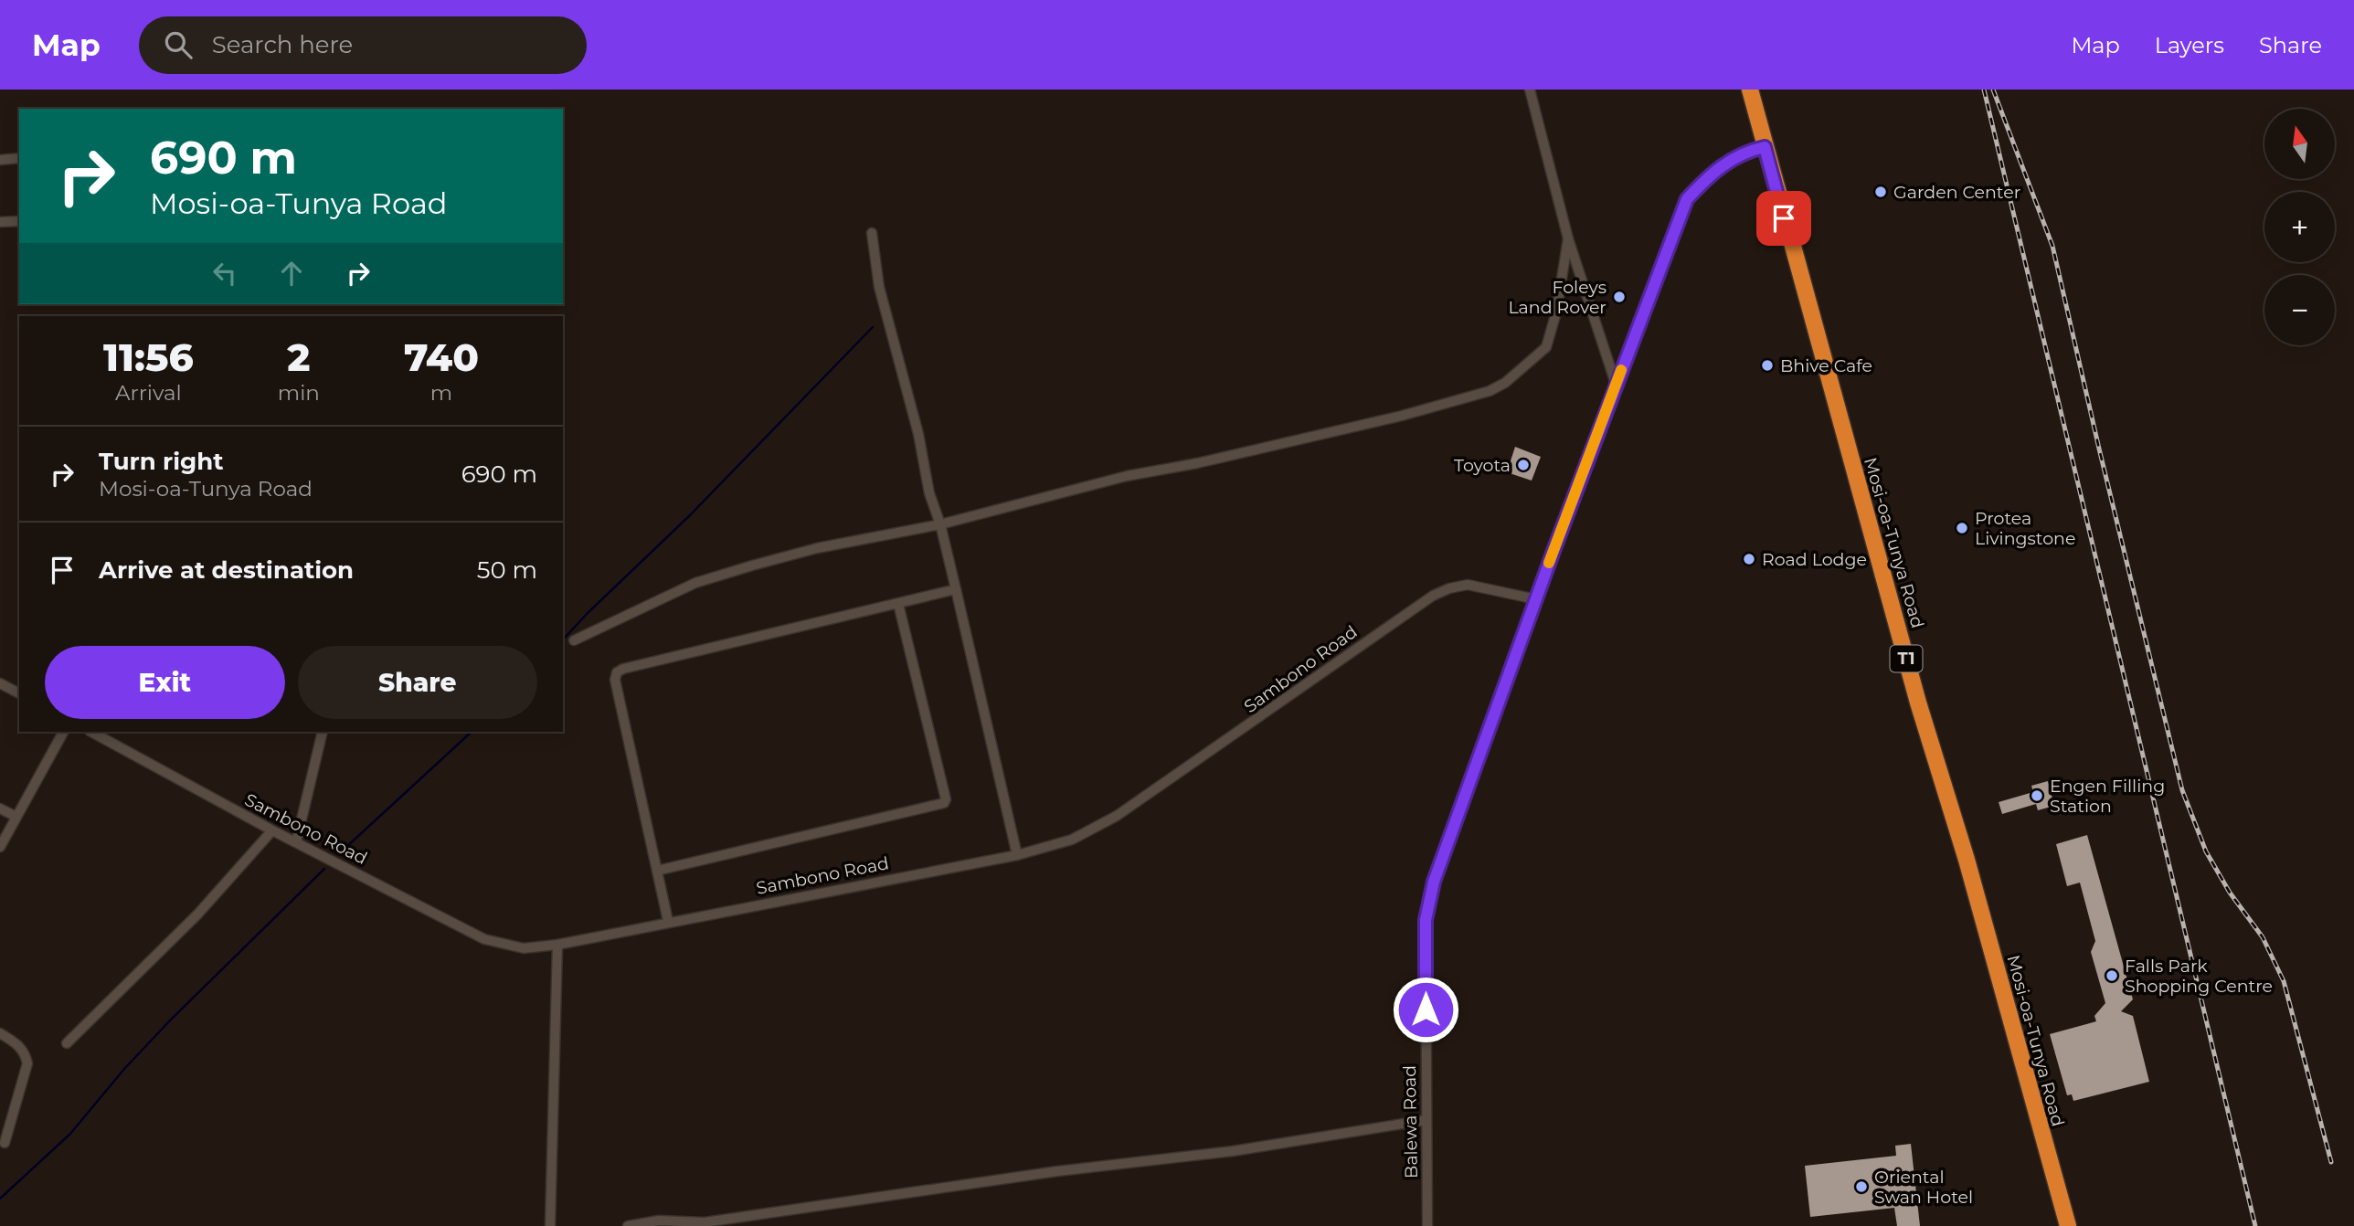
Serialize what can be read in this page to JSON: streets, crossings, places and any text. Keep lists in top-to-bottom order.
{
  "streets": {
    "highway": ["Mosi-oa-Tunya Road", "T1"],
    "street": ["Sambono Road", "Balewa Road"]
  },
  "crossings": [
    ["Mosi-oa-Tunya Road", "Balewa Road"],
    ["Sambono Road", "Balewa Road"]
  ],
  "places": [
    "Garden Center",
    "Foleys Land Rover",
    "Bhive Cafe",
    "Toyota",
    "Protea Livingstone",
    "Road Lodge",
    "Engen Filling Station",
    "Falls Park Shopping Centre",
    "Oriental Swan Hotel"
  ],
  "north": "top",
  "page": {
    "header": "Map",
    "search": "Search here",
    "nav": ["Map", "Layers", "Share"],
    "map_buttons": ["+", "−"],
    "turn": ["690 m", "Mosi-oa-Tunya Road"],
    "eta": [
      "11:56",
      "Arrival",
      "2",
      "min",
      "740",
      "m"
    ],
    "list": [
      {
        "name": "Turn right",
        "note": "Mosi-oa-Tunya Road",
        "value": "690 m"
      },
      {
        "name": "Arrive at destination",
        "value": "50 m"
      }
    ],
    "buttons": ["Exit", "Share"]
  }
}
